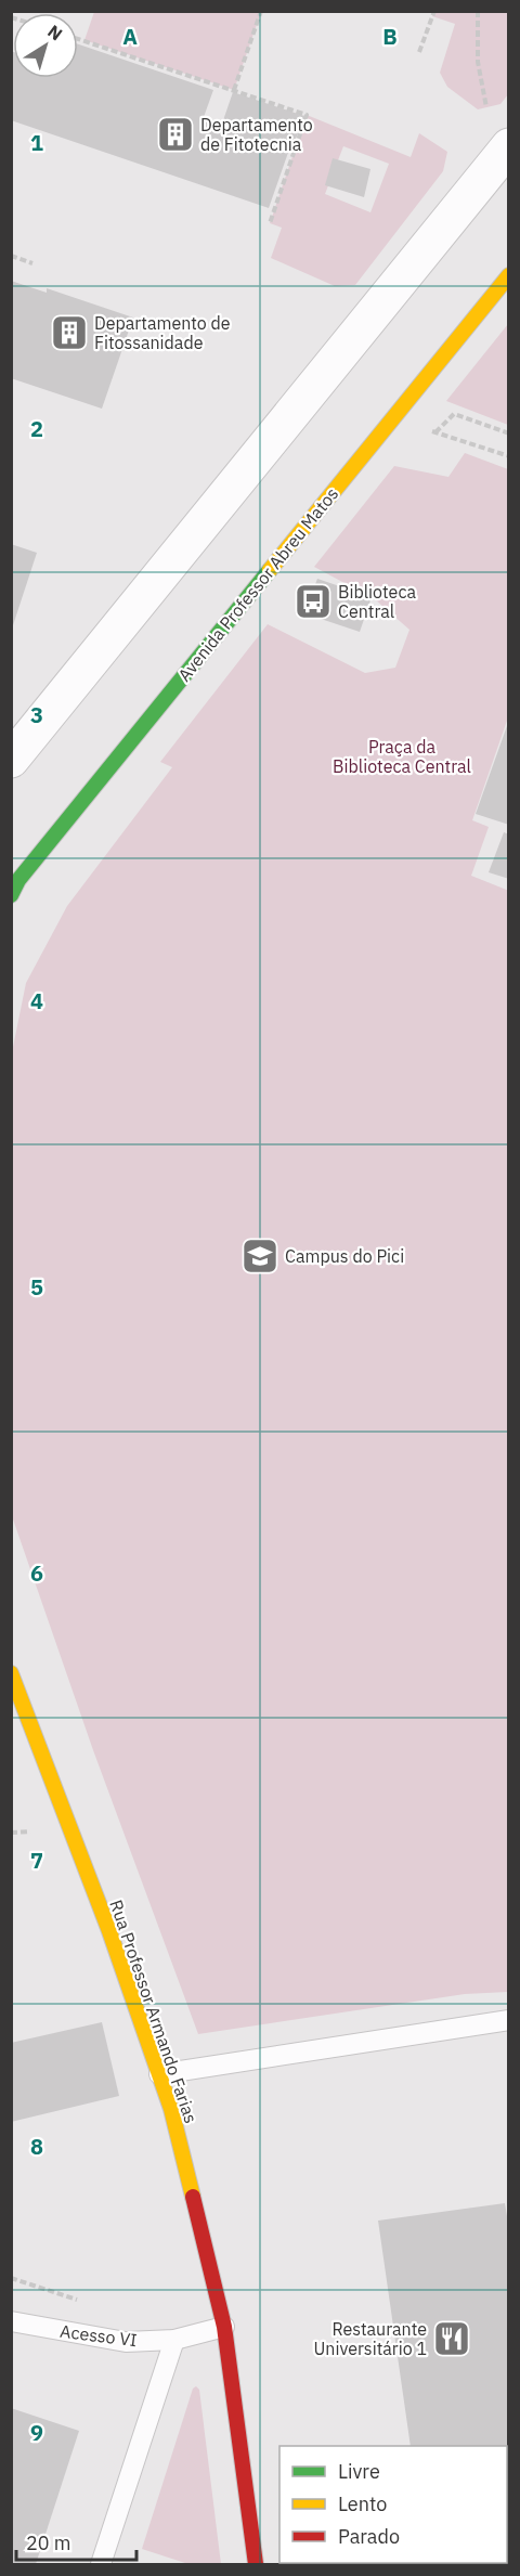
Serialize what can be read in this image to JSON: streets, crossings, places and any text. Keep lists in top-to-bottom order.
{
  "streets": {
    "street": ["Avenida Professor Abreu Matos", "Rua Professor Armando Farias"],
    "lane": ["Acesso VI"]
  },
  "crossings": [
    ["Rua Professor Armando Farias", "Acesso VI"]
  ],
  "parks": ["Praça da Biblioteca Central"],
  "places": {
    "building": ["Departamento de Fitotecnia", "Departamento de Fitossanidade"],
    "bus stop": ["Biblioteca Central"],
    "school or university": ["Campus do Pici"],
    "restaurant": ["Restaurante Universitário 1"]
  },
  "legend": ["Livre", "Lento", "Parado"],
  "scale_bar": "20 m",
  "north": "top right",
  "grid": {
    "columns": ["A", "B"],
    "rows": [
      "1",
      "2",
      "3",
      "4",
      "5",
      "6",
      "7",
      "8",
      "9"
    ]
  }
}
